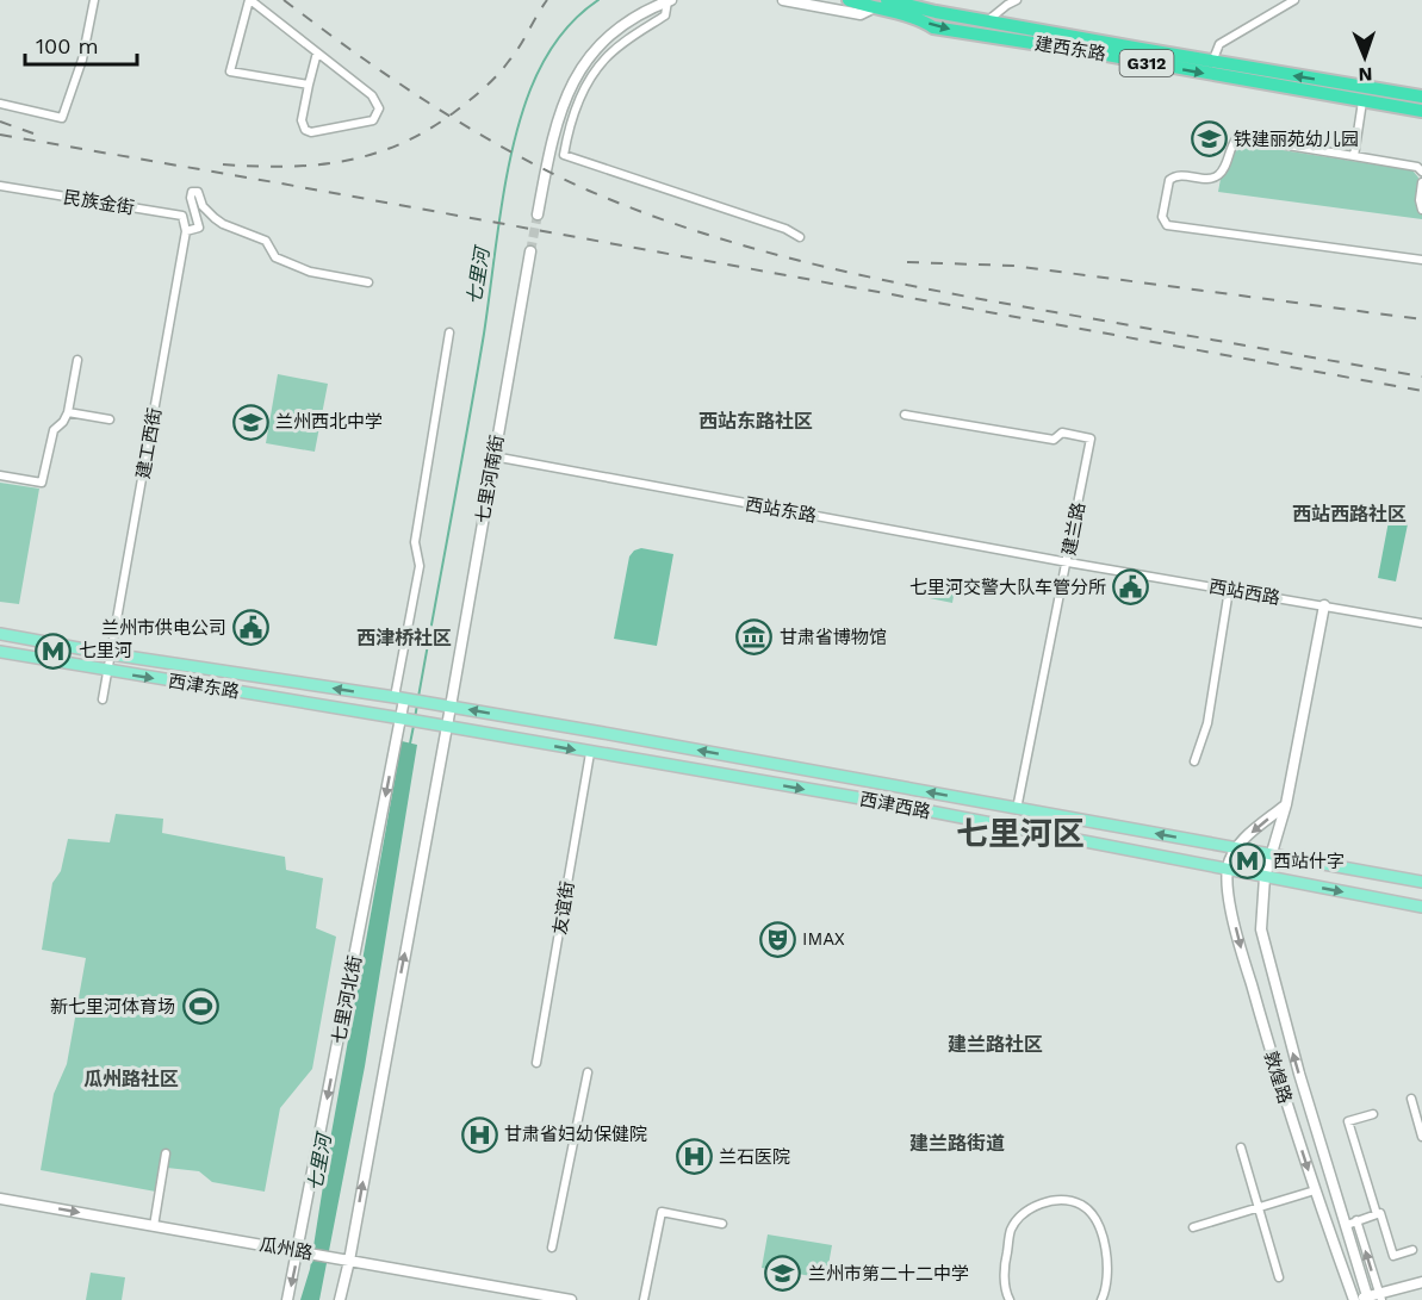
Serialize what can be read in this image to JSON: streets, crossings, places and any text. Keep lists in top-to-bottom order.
{
  "streets": {
    "highway": ["建西东路", "G312"],
    "main road": ["西津东路", "西津西路"],
    "street": [
      "民族金街",
      "建工西街",
      "七里河南街",
      "西站东路",
      "建兰路",
      "西站西路",
      "友谊街",
      "七里河北街",
      "敦煌路",
      "瓜州路"
    ]
  },
  "crossings": [
    ["民族金街", "建工西街"],
    ["建工西街", "西津东路"],
    ["七里河南街", "西站东路"],
    ["七里河南街", "西津西路"],
    ["西站东路", "建兰路"],
    ["西站东路", "西站西路"],
    ["建兰路", "西站西路"],
    ["建兰路", "西津西路"],
    ["西站西路", "敦煌路"],
    ["西津东路", "西津西路"],
    ["西津东路", "七里河北街"],
    ["西津西路", "友谊街"],
    ["西津西路", "七里河北街"],
    ["西津西路", "敦煌路"],
    ["七里河北街", "瓜州路"]
  ],
  "districts": [
    "西站东路社区",
    "西站西路社区",
    "西津桥社区",
    "七里河区",
    "建兰路社区",
    "瓜州路社区",
    "建兰路街道"
  ],
  "water": ["七里河"],
  "places": {
    "school or university": ["铁建丽苑幼儿园", "兰州西北中学", "兰州市第二十二中学"],
    "public building": ["七里河交警大队车管分所", "兰州市供电公司"],
    "museum": ["甘肃省博物馆"],
    "metro station": ["七里河", "西站什字"],
    "theatre": ["IMAX"],
    "sports": ["新七里河体育场"],
    "hospital": ["甘肃省妇幼保健院", "兰石医院"]
  },
  "scale_bar": "100 m",
  "north": "bottom"
}
